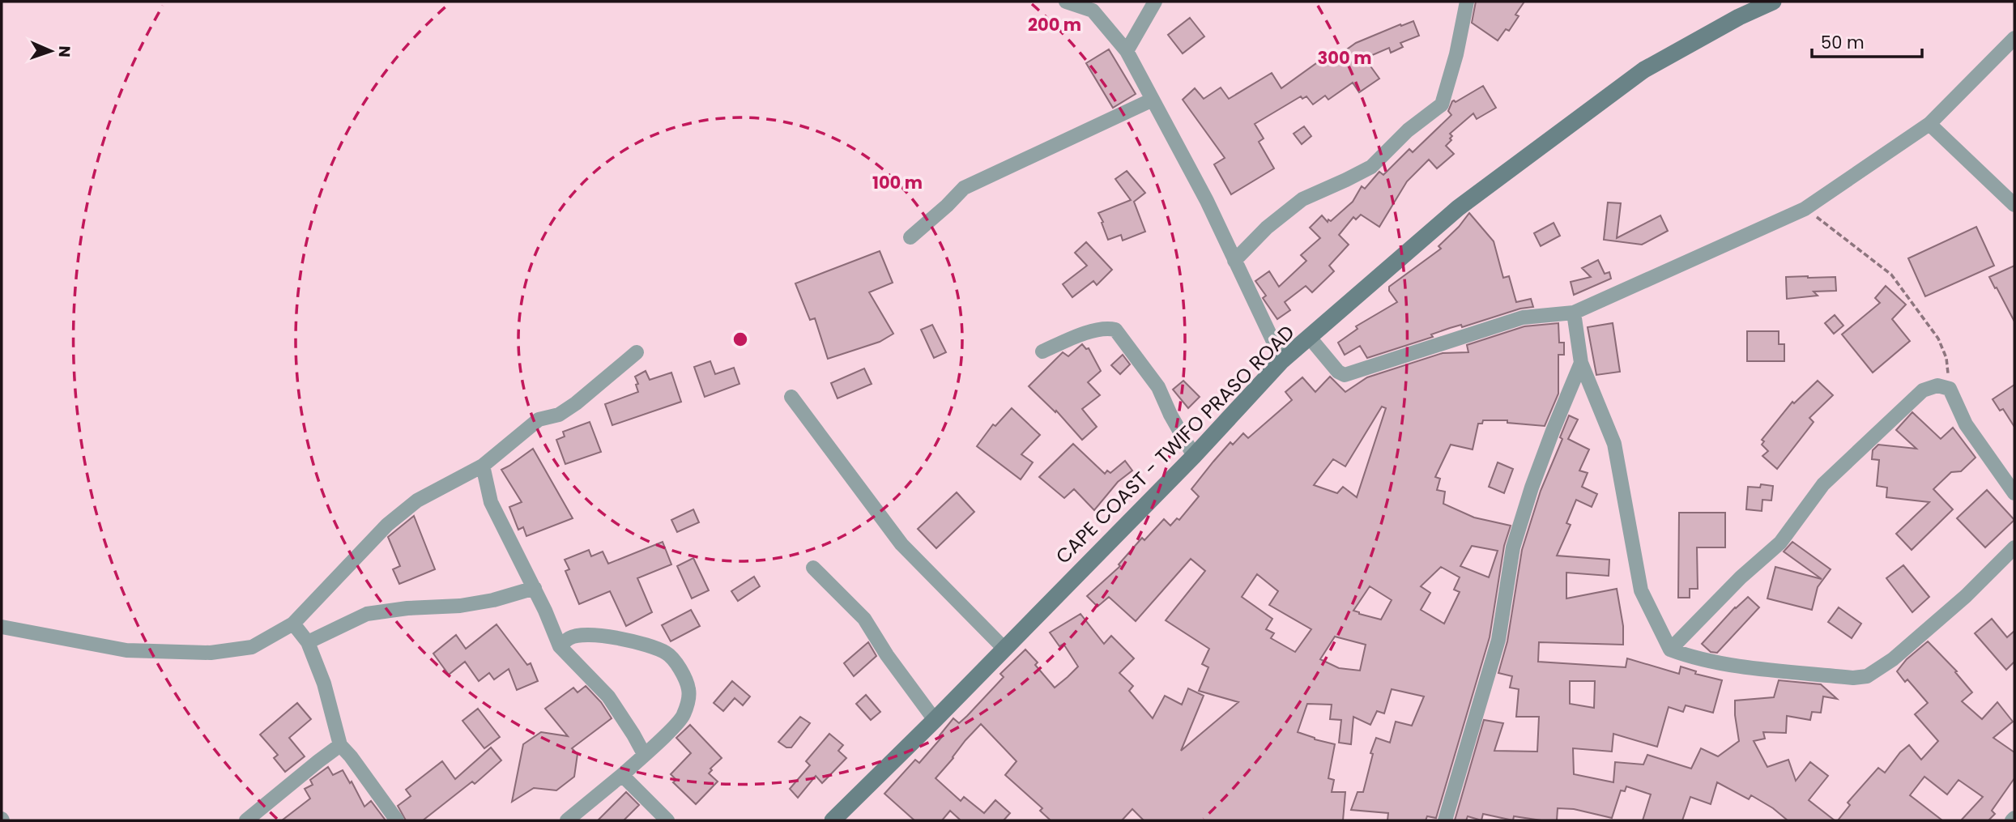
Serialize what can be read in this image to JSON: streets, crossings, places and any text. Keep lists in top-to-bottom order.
{
  "streets": {
    "main road": ["CAPE COAST - TWIFO PRASO ROAD"]
  },
  "scale_bar": "50 m",
  "north": "right",
  "rings": ["200 m", "300 m", "100 m"]
}
